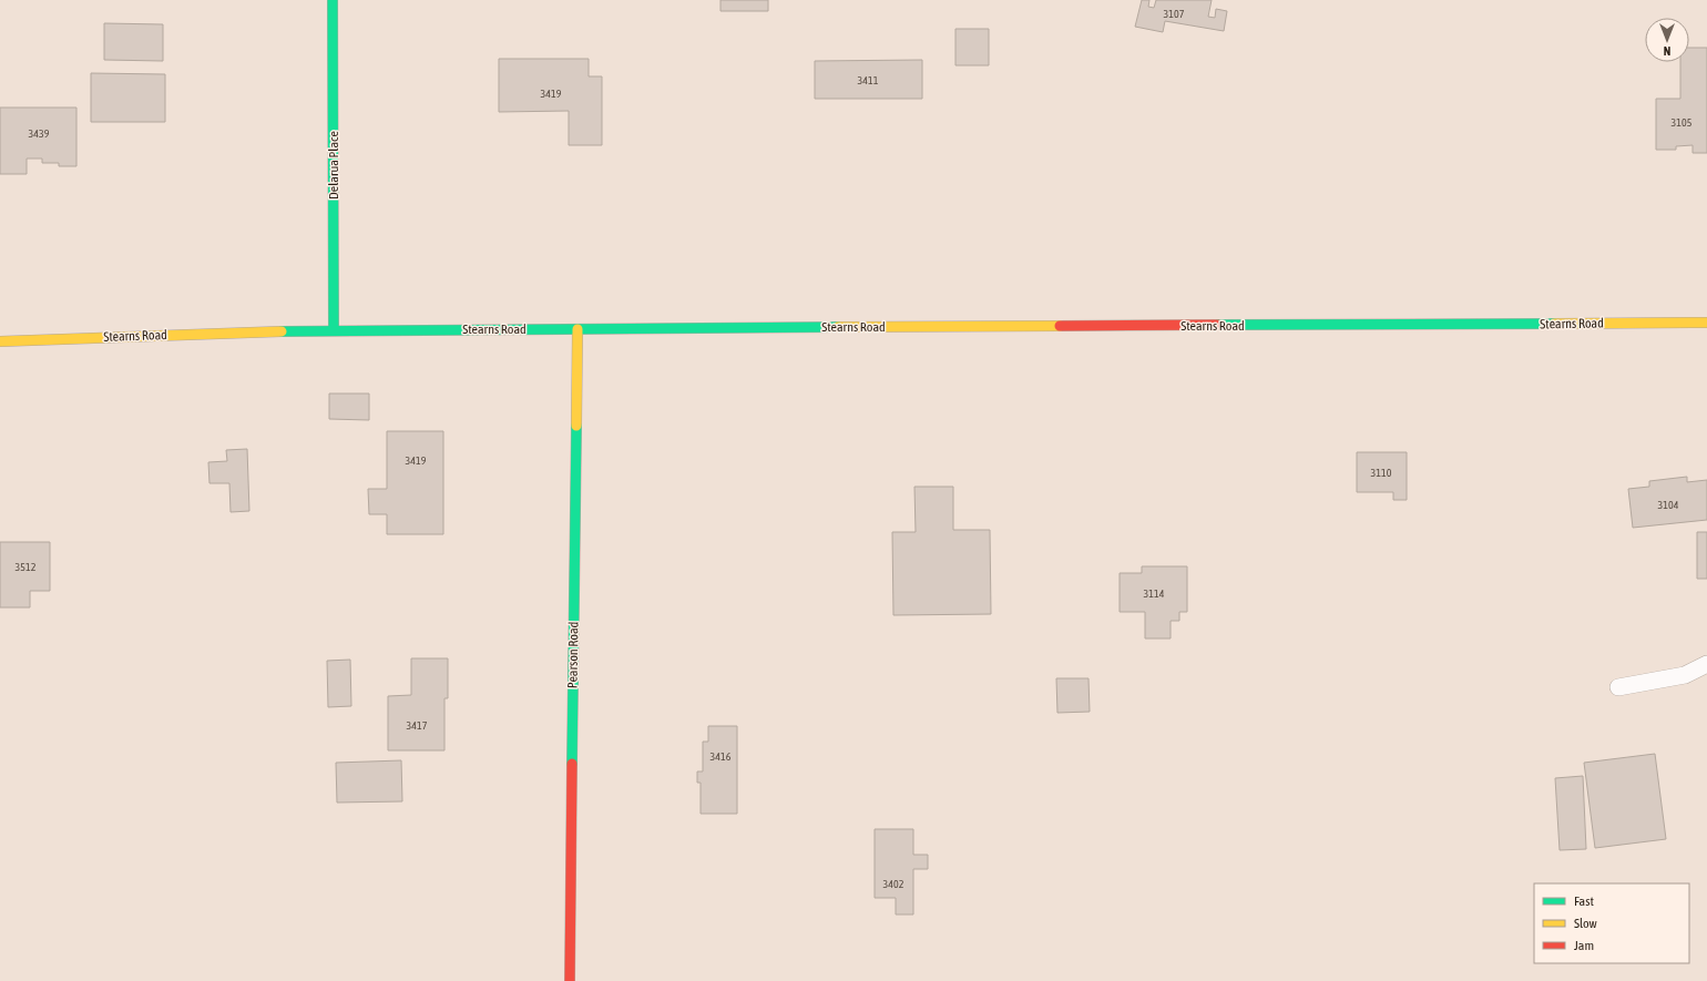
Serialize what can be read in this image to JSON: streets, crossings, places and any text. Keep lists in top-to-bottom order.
{
  "streets": {
    "street": ["Delarua Place", "Stearns Road", "Pearson Road"]
  },
  "crossings": [
    ["Delarua Place", "Stearns Road"],
    ["Stearns Road", "Pearson Road"]
  ],
  "house_numbers": [
    "3107",
    "3411",
    "3419",
    "3105",
    "3439",
    "3419",
    "3110",
    "3104",
    "3512",
    "3114",
    "3417",
    "3416",
    "3402"
  ],
  "legend": ["Fast", "Slow", "Jam"],
  "north": "bottom"
}
